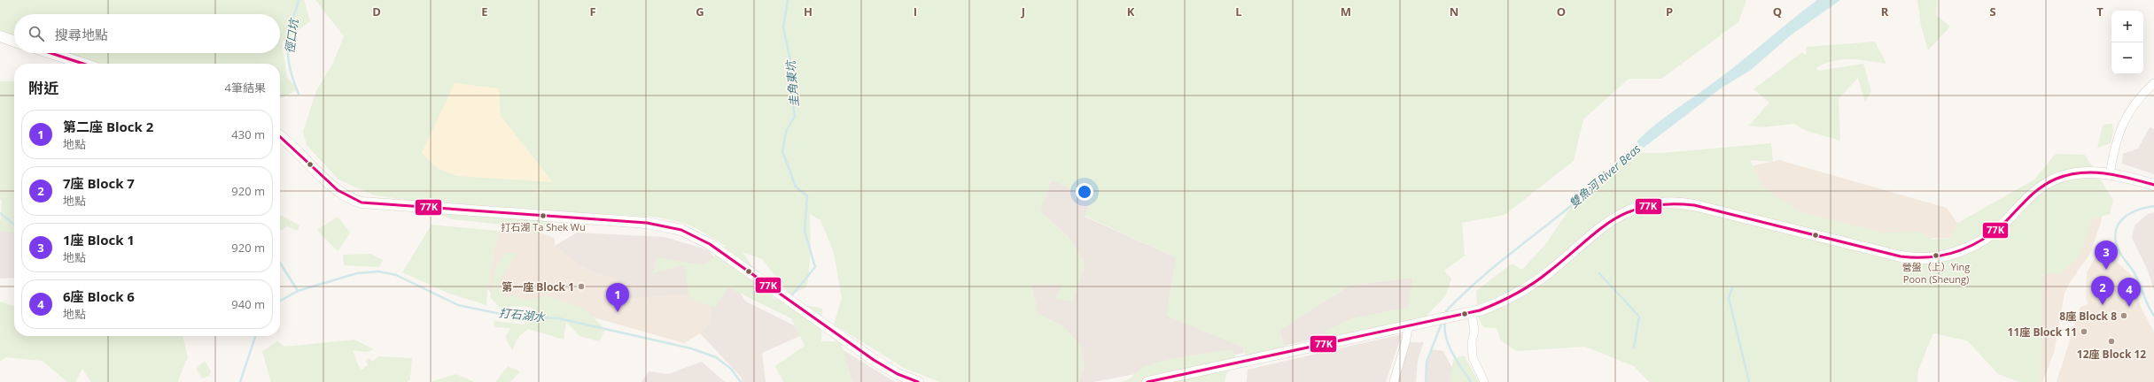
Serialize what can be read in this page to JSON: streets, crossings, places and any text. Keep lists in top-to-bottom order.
{
  "water": [
    "徑口坑",
    "圭角東坑",
    "雙魚河 River Beas",
    "打石湖水"
  ],
  "places": [
    "打石湖 Ta Shek Wu",
    "營盤（上）Ying Poon (Sheung)",
    "第一座 Block 1",
    "8座 Block 8",
    "11座 Block 11",
    "12座 Block 12"
  ],
  "lines": ["transit line 77K"],
  "page": {
    "map_buttons": ["+", "−"],
    "search": "搜尋地點",
    "heading": ["附近", "4筆結果"],
    "list": [
      {
        "mark": "1",
        "name": "第二座 Block 2",
        "note": "地點",
        "value": "430 m"
      },
      {
        "mark": "2",
        "name": "7座 Block 7",
        "note": "地點",
        "value": "920 m"
      },
      {
        "mark": "3",
        "name": "1座 Block 1",
        "note": "地點",
        "value": "920 m"
      },
      {
        "mark": "4",
        "name": "6座 Block 6",
        "note": "地點",
        "value": "940 m"
      }
    ],
    "pins": [
      "3",
      "2",
      "4",
      "1"
    ]
  },
  "grid": {
    "columns": [
      "D",
      "E",
      "F",
      "G",
      "H",
      "I",
      "J",
      "K",
      "L",
      "M",
      "N",
      "O",
      "P",
      "Q",
      "R",
      "S",
      "T"
    ]
  }
}
